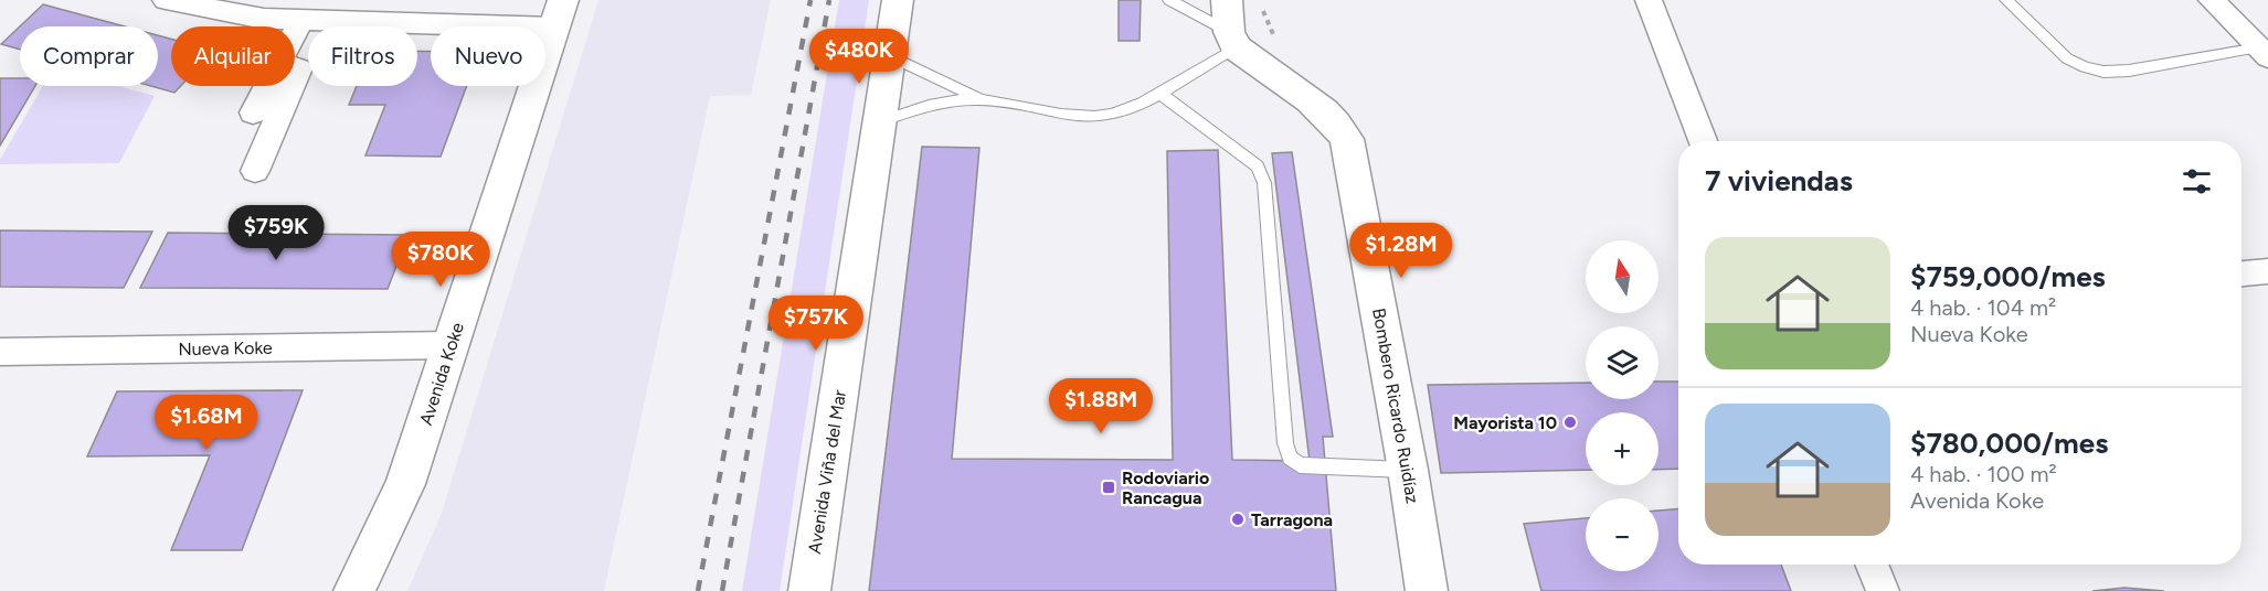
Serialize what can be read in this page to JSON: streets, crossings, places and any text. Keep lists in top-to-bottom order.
{
  "streets": {
    "street": [
      "Nueva Koke",
      "Avenida Koke",
      "Bombero Ricardo Ruidíaz",
      "Avenida Viña del Mar"
    ]
  },
  "crossings": [
    ["Nueva Koke", "Avenida Koke"]
  ],
  "places": {
    "other": ["Mayorista 10", "Tarragona"],
    "transit": ["Rodoviario Rancagua"]
  },
  "north": "top",
  "page": {
    "chip": [
      "Comprar",
      "Alquilar",
      "Filtros",
      "Nuevo"
    ],
    "price": [
      "$480K",
      "$759K",
      "$1.28M",
      "$780K",
      "$757K",
      "$1.88M",
      "$1.68M"
    ],
    "heading": "7 viviendas",
    "list": [
      {
        "name": "$759,000/mes",
        "note": "4 hab. · 104 m² · Nueva Koke"
      },
      {
        "name": "$780,000/mes",
        "note": "4 hab. · 100 m² · Avenida Koke"
      }
    ],
    "map_buttons": ["+", "−"]
  }
}
